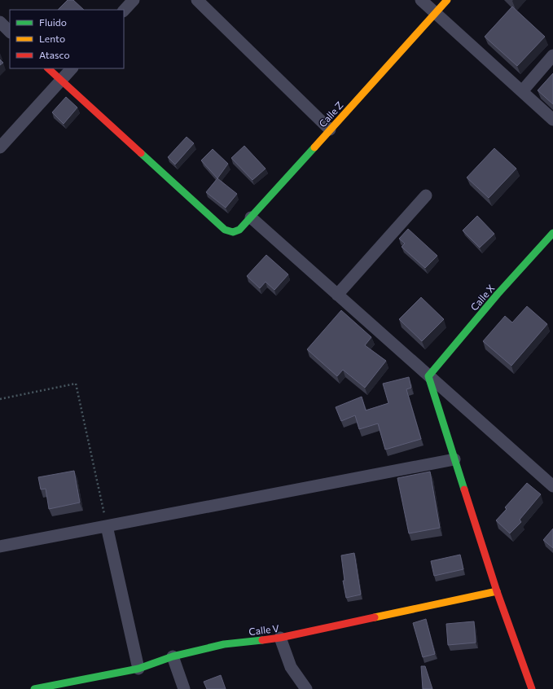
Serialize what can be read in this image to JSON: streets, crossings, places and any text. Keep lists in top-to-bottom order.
{
  "streets": {
    "street": ["Calle Z", "Calle X", "Calle V"]
  },
  "legend": ["Fluido", "Lento", "Atasco"]
}
